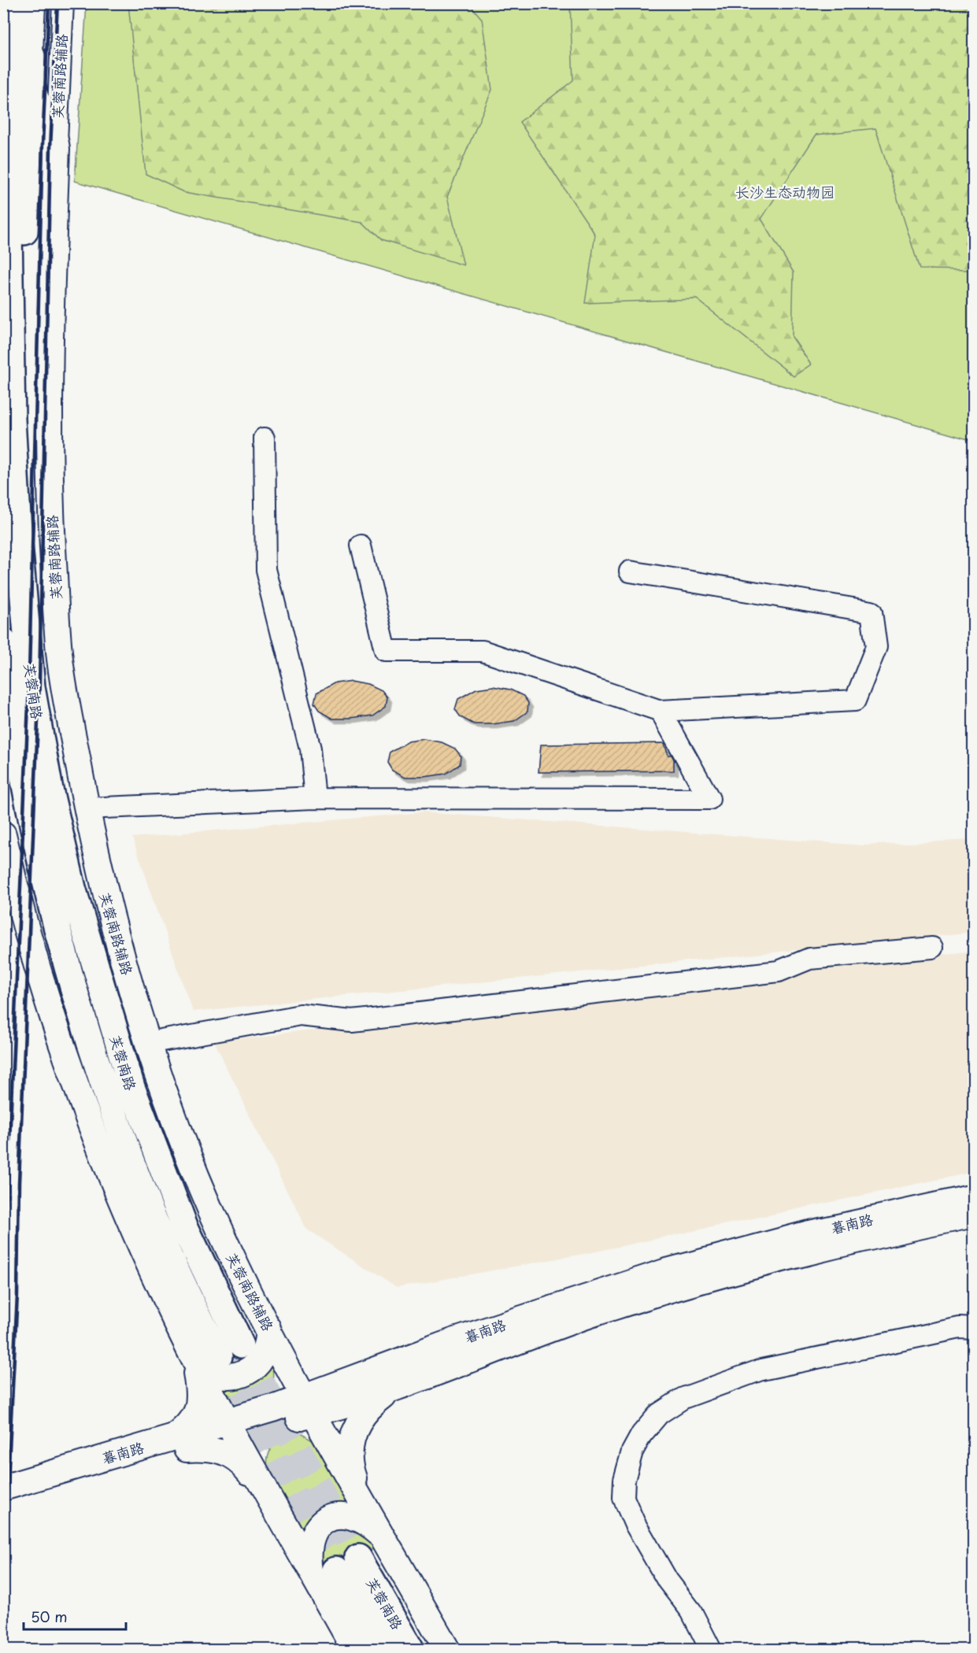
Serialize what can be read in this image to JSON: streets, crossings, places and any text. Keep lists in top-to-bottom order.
{
  "streets": {
    "highway": ["芙蓉南路"],
    "main road": ["芙蓉南路辅路", "暮南路"]
  },
  "crossings": [
    ["芙蓉南路辅路", "暮南路"]
  ],
  "parks": ["长沙生态动物园"],
  "scale_bar": "50 m"
}
